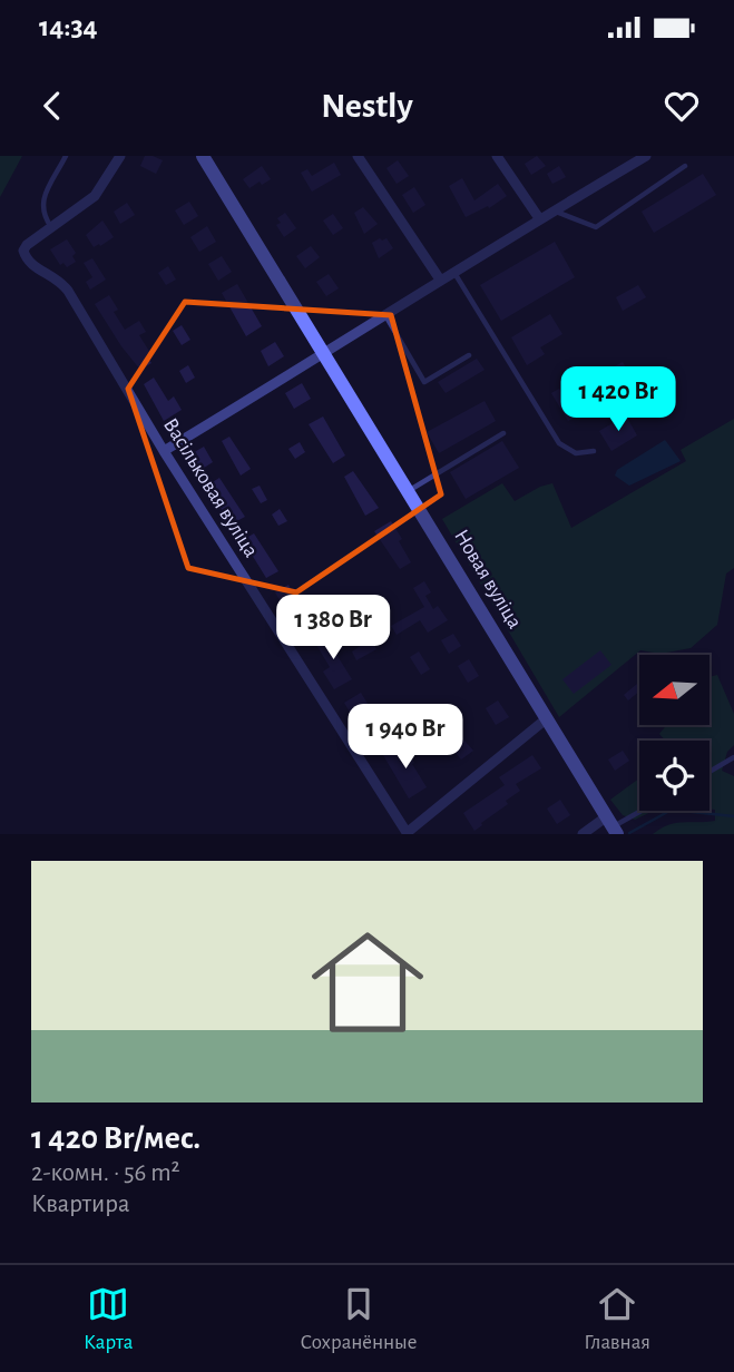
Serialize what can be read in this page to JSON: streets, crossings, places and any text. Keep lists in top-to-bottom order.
{
  "streets": {
    "street": ["Васільковая вуліца", "Новая вуліца"]
  },
  "north": "left",
  "page": {
    "status": "14:34",
    "header": "Nestly",
    "price": ["1 420 Br", "1 380 Br", "1 940 Br"],
    "list": [
      {
        "name": "1 420 Br/мес.",
        "note": "2-комн. · 56 m² · Квартира"
      }
    ],
    "tabs": ["Карта", "Сохранённые", "Главная"]
  }
}
